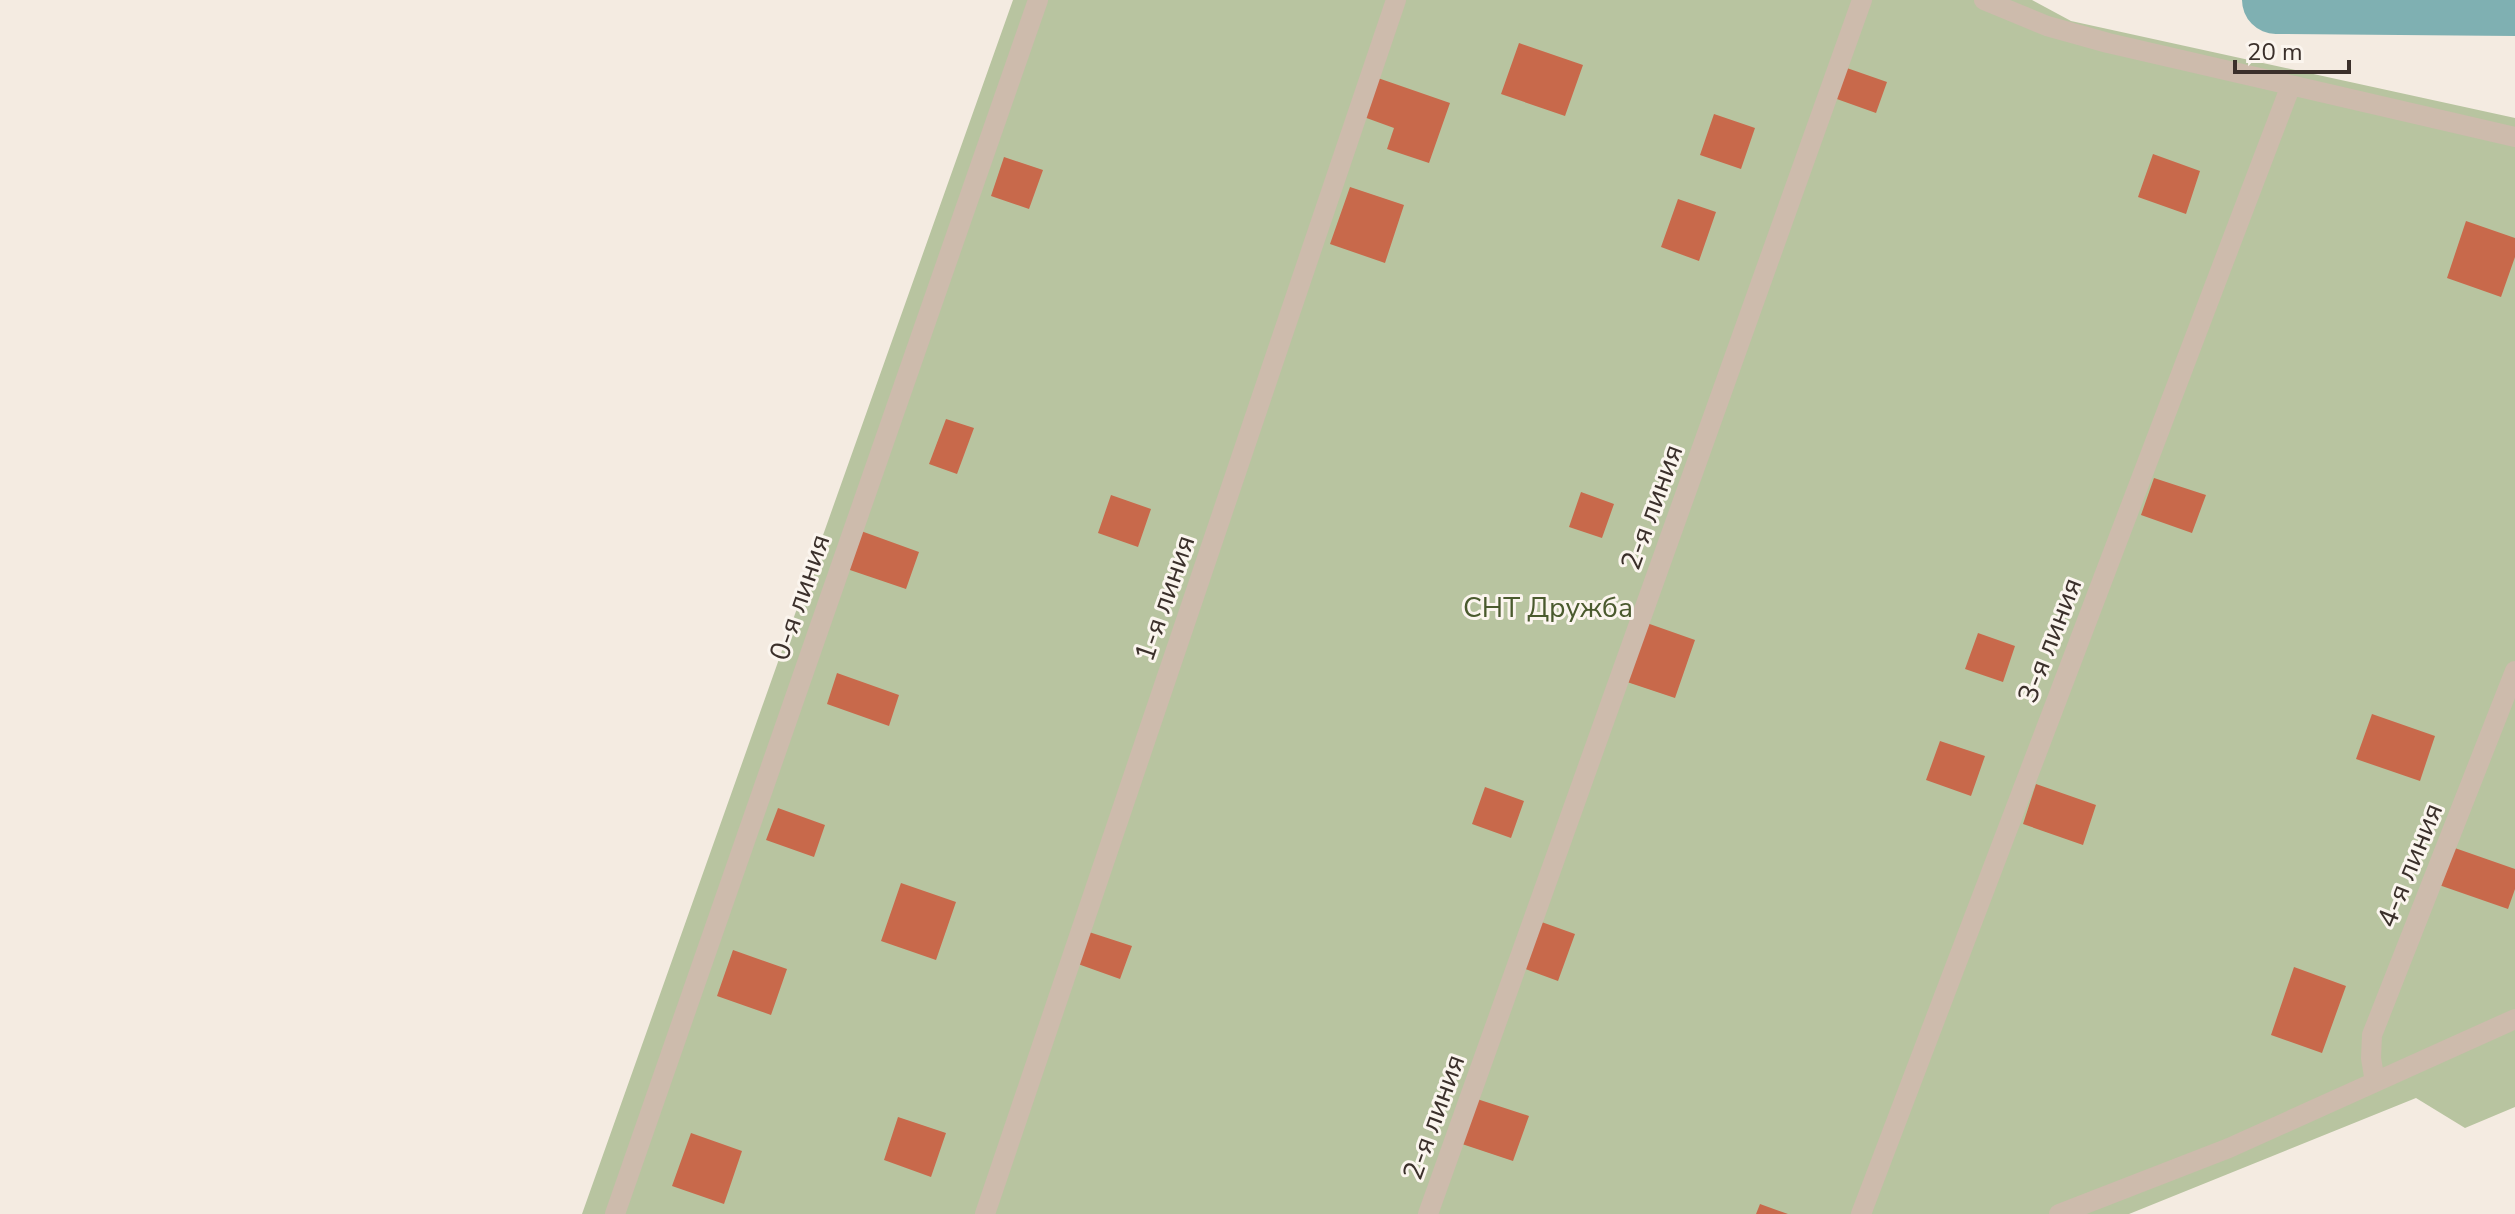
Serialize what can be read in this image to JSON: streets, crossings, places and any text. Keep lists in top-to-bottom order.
{
  "streets": {
    "street": [
      "2-я линия",
      "0-я линия",
      "1-я линия",
      "3-я линия",
      "4-я линия"
    ]
  },
  "parks": ["СНТ Дружба"],
  "scale_bar": "20 m"
}
